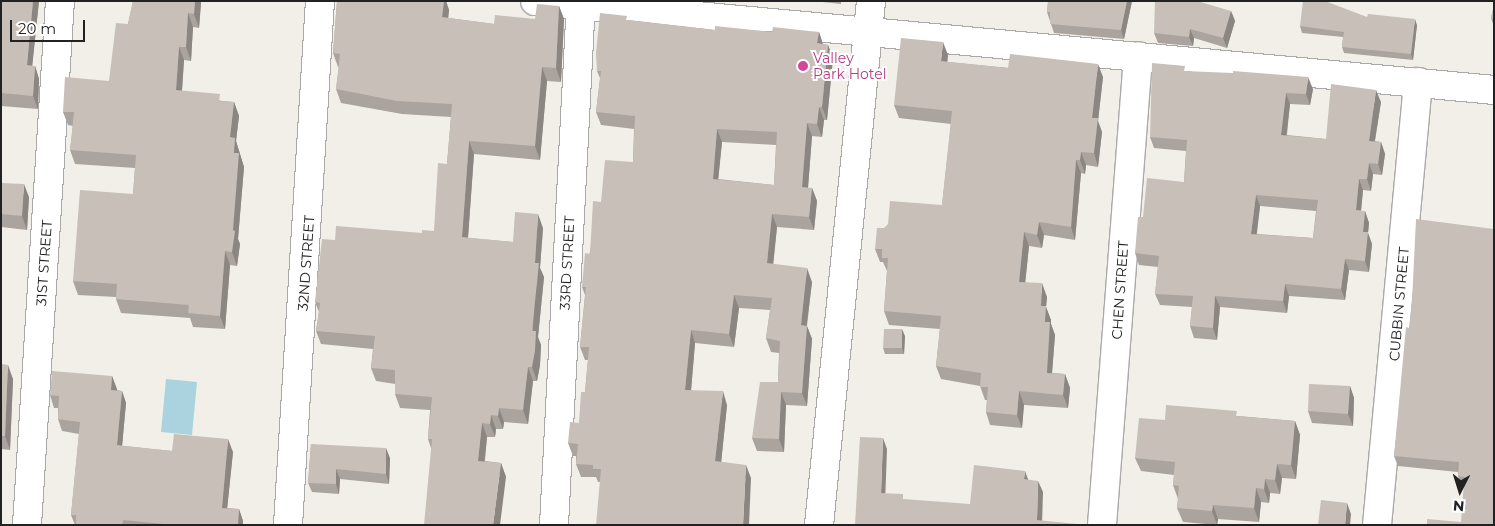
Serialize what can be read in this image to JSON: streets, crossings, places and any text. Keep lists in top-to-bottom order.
{
  "streets": {
    "street": [
      "31ST STREET",
      "32ND STREET",
      "33RD STREET",
      "CHEN STREET",
      "CUBBIN STREET"
    ]
  },
  "places": ["Valley Park Hotel"],
  "scale_bar": "20 m",
  "north": "bottom"
}
